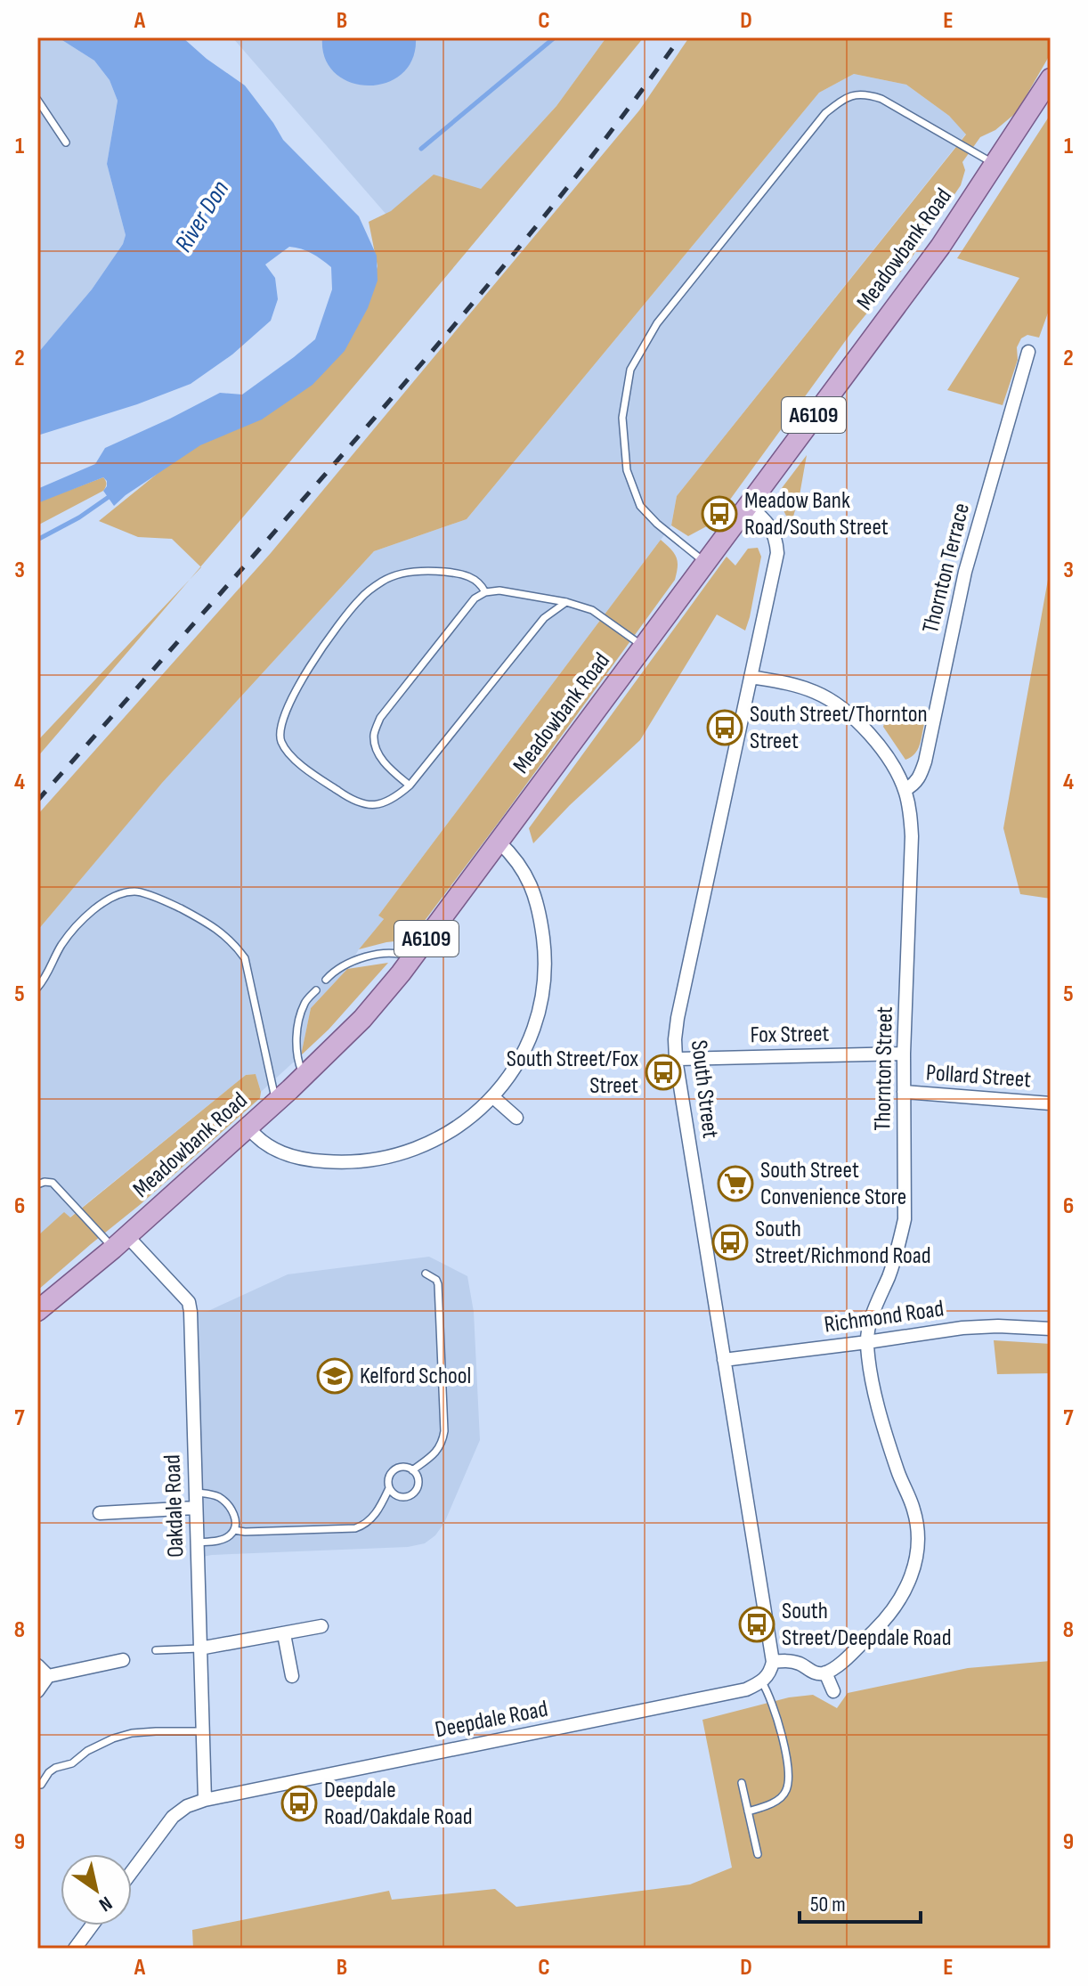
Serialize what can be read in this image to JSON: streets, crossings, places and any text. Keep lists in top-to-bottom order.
{
  "streets": {
    "main road": ["Meadowbank Road", "A6109"],
    "street": [
      "Thornton Terrace",
      "Fox Street",
      "Thornton Street",
      "Pollard Street",
      "South Street",
      "Richmond Road",
      "Oakdale Road",
      "Deepdale Road"
    ]
  },
  "crossings": [
    ["Meadowbank Road", "South Street"],
    ["Meadowbank Road", "Oakdale Road"],
    ["Thornton Terrace", "Thornton Street"],
    ["Fox Street", "Thornton Street"],
    ["Fox Street", "South Street"],
    ["Thornton Street", "Pollard Street"],
    ["Thornton Street", "South Street"],
    ["Thornton Street", "Richmond Road"],
    ["South Street", "Richmond Road"],
    ["Oakdale Road", "Deepdale Road"]
  ],
  "water": ["River Don"],
  "places": {
    "bus stop": [
      "Meadow Bank Road/South Street",
      "South Street/Thornton Street",
      "South Street/Fox Street",
      "South Street/Richmond Road",
      "South Street/Deepdale Road",
      "Deepdale Road/Oakdale Road"
    ],
    "supermarket": ["South Street Convenience Store"],
    "school or university": ["Kelford School"]
  },
  "scale_bar": "50 m",
  "north": "bottom right",
  "grid": {
    "columns": [
      "A",
      "B",
      "C",
      "D",
      "E"
    ],
    "rows": [
      "1",
      "2",
      "3",
      "4",
      "5",
      "6",
      "7",
      "8",
      "9"
    ]
  }
}
